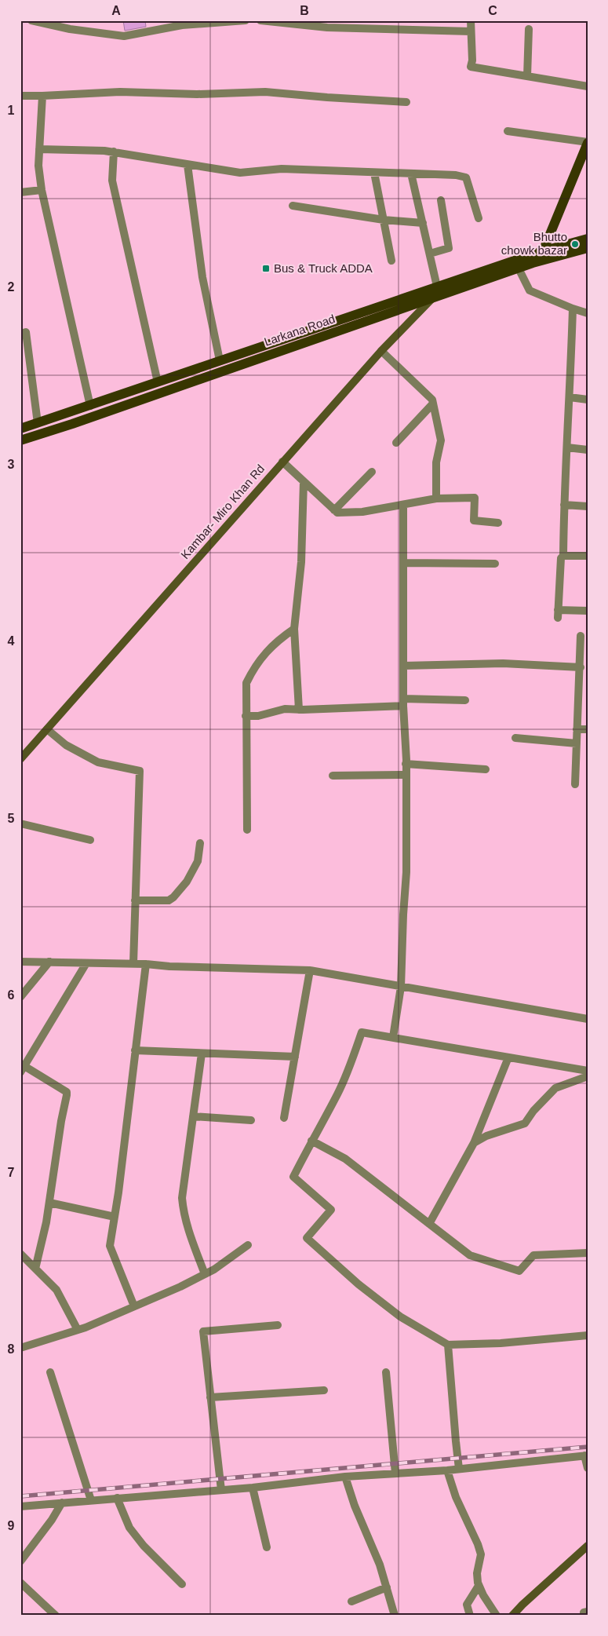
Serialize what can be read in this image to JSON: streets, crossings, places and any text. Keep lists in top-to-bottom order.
{
  "streets": {
    "main road": ["Larkana Road", "Kambar- Miro Khan Rd"]
  },
  "crossings": [
    ["Larkana Road", "Kambar- Miro Khan Rd"]
  ],
  "places": {
    "other": ["Bhutto chowk bazar"],
    "transit": ["Bus & Truck ADDA"]
  },
  "grid": {
    "columns": ["A", "B", "C"],
    "rows": [
      "1",
      "2",
      "3",
      "4",
      "5",
      "6",
      "7",
      "8",
      "9"
    ]
  }
}
